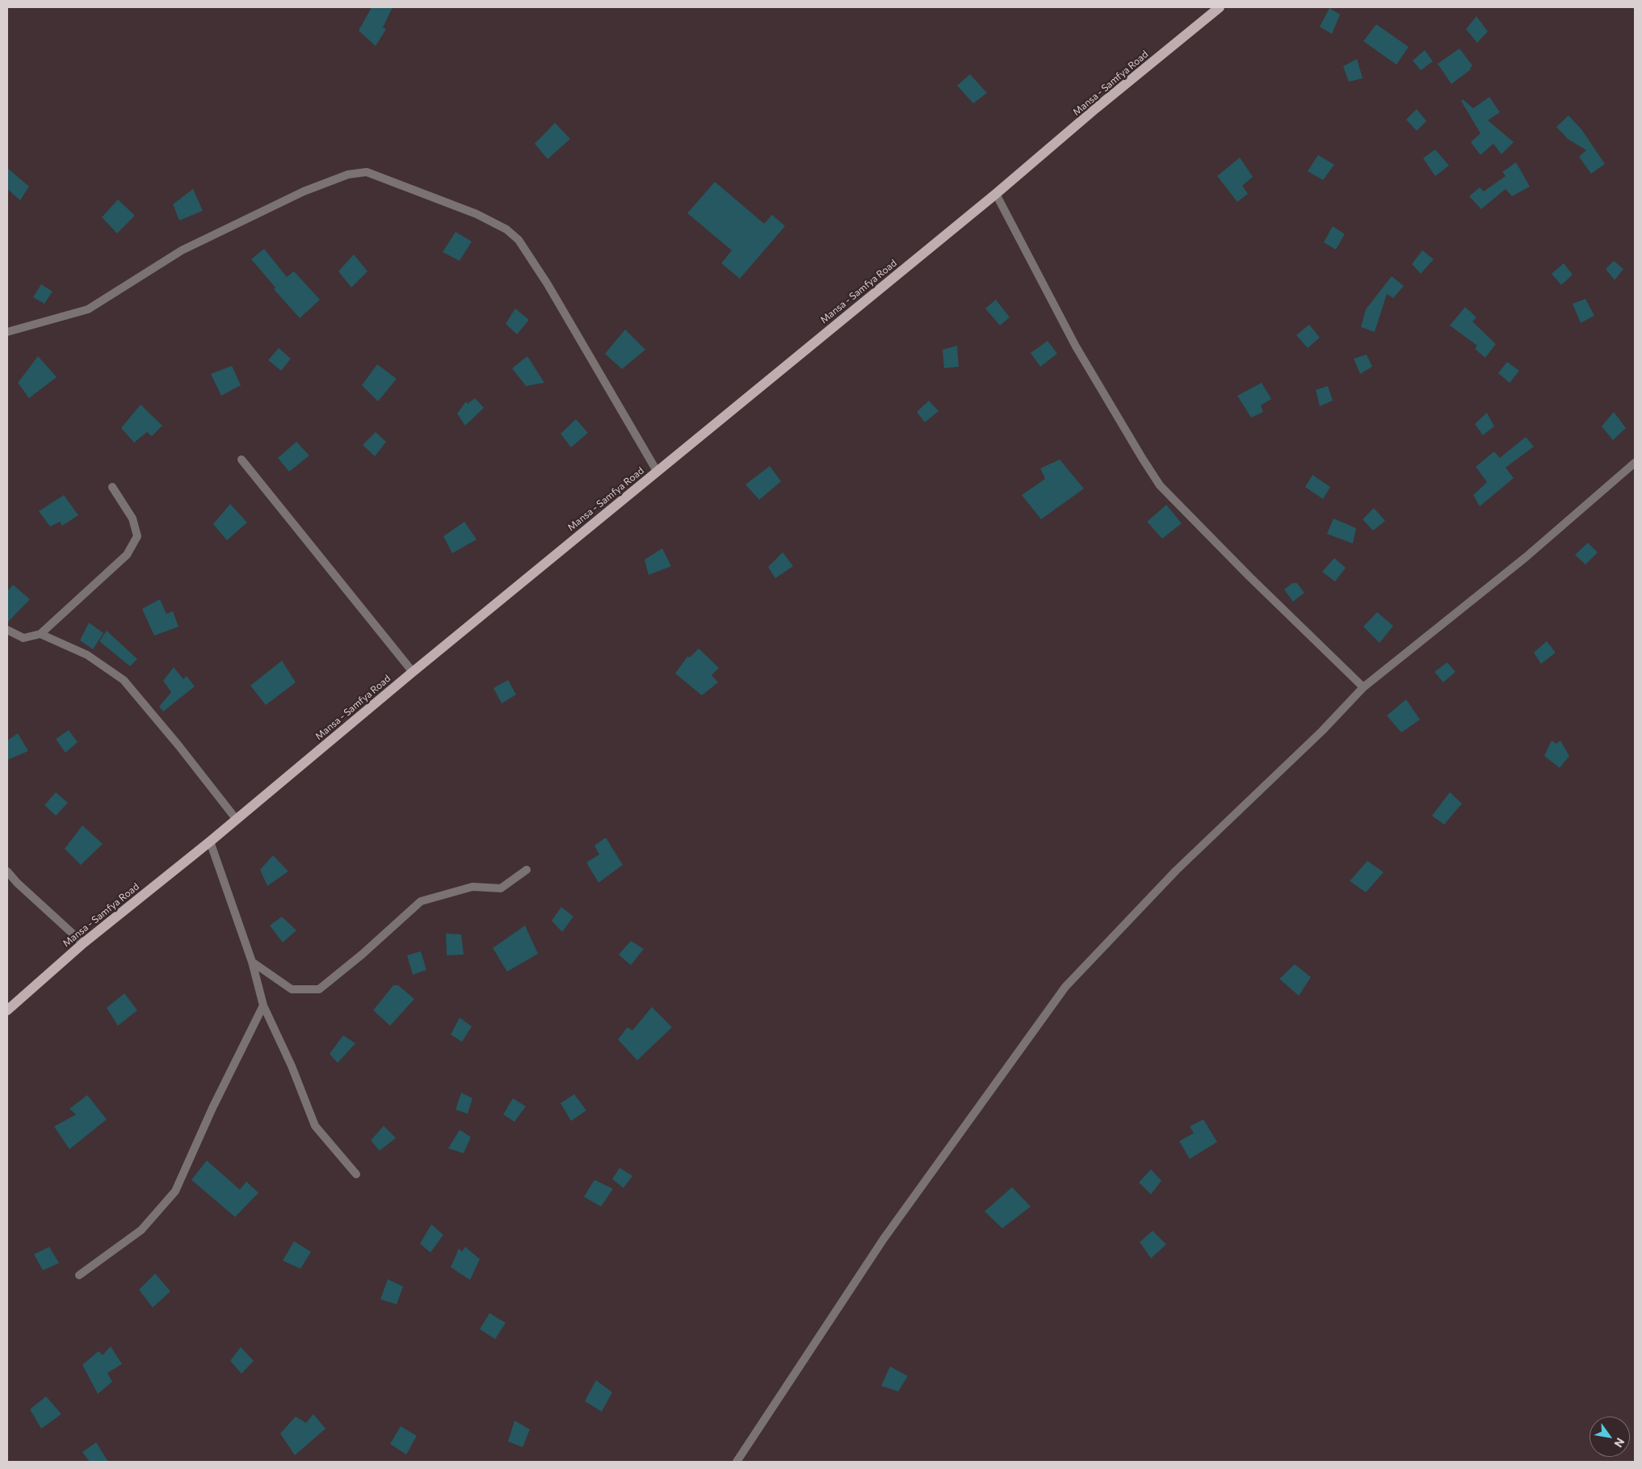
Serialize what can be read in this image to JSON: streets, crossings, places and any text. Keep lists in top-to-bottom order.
{
  "streets": {
    "main road": ["Mansa - Samfya Road"]
  },
  "north": "bottom right"
}
